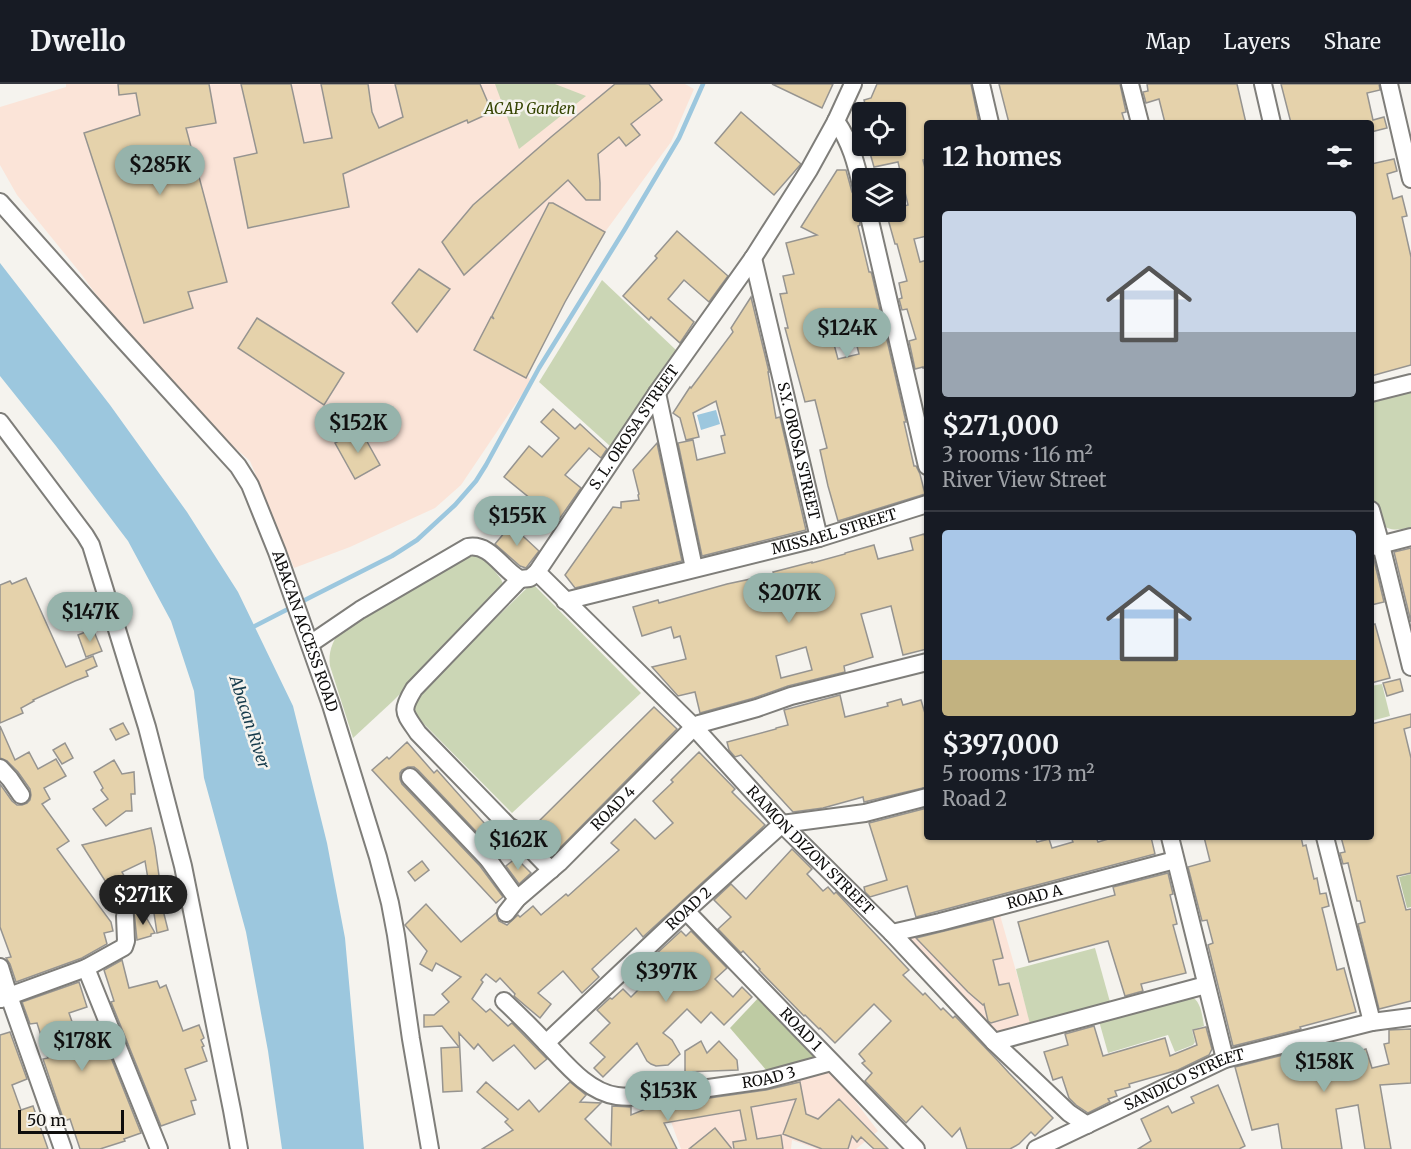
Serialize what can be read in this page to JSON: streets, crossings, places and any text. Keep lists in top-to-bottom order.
{
  "streets": {
    "street": [
      "S. L. OROSA STREET",
      "S.Y. OROSA STREET",
      "MISSAEL STREET",
      "ABACAN ACCESS ROAD",
      "ROAD 4",
      "RAMON DIZON STREET",
      "ROAD A",
      "ROAD 2",
      "ROAD 1",
      "ROAD 3",
      "SANDICO STREET"
    ]
  },
  "crossings": [
    ["S. L. OROSA STREET", "S.Y. OROSA STREET"],
    ["S. L. OROSA STREET", "RAMON DIZON STREET"],
    ["S.Y. OROSA STREET", "MISSAEL STREET"],
    ["MISSAEL STREET", "RAMON DIZON STREET"],
    ["ROAD 4", "RAMON DIZON STREET"],
    ["RAMON DIZON STREET", "ROAD A"],
    ["RAMON DIZON STREET", "ROAD 2"],
    ["RAMON DIZON STREET", "SANDICO STREET"],
    ["ROAD 2", "ROAD 1"],
    ["ROAD 2", "ROAD 3"],
    ["ROAD 1", "ROAD 3"]
  ],
  "water": ["Abacan River"],
  "parks": ["ACAP Garden"],
  "scale_bar": "50 m",
  "page": {
    "header": "Dwello",
    "nav": ["Map", "Layers", "Share"],
    "heading": "12 homes",
    "price": [
      "$285K",
      "$124K",
      "$152K",
      "$155K",
      "$207K",
      "$147K",
      "$162K",
      "$271K",
      "$397K",
      "$178K",
      "$158K",
      "$153K"
    ],
    "list": [
      {
        "name": "$271,000",
        "note": "3 rooms · 116 m² · River View Street"
      },
      {
        "name": "$397,000",
        "note": "5 rooms · 173 m² · Road 2"
      }
    ],
    "scale": "50 m"
  }
}
